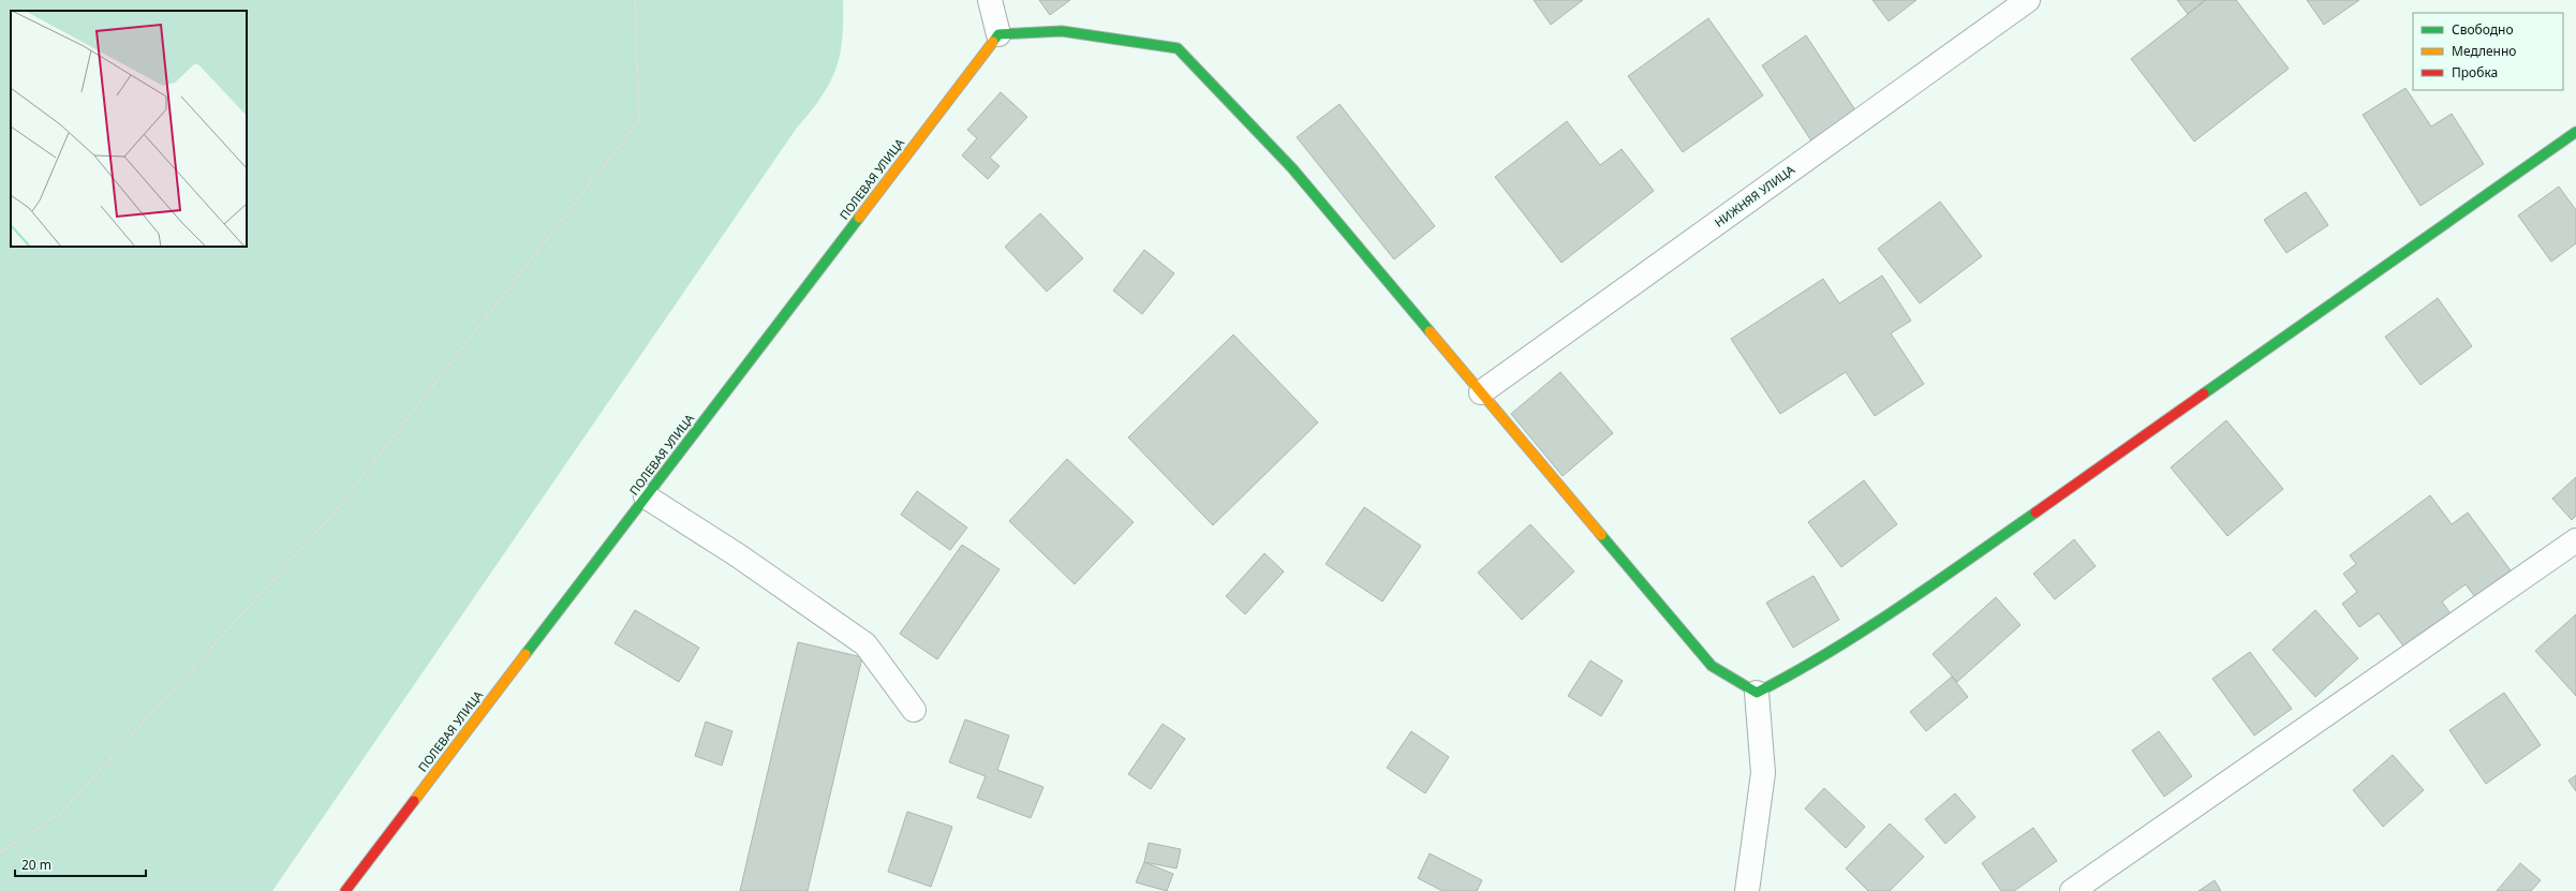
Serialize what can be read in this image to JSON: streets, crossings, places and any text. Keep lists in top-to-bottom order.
{
  "streets": {
    "street": ["ПОЛЕВАЯ УЛИЦА", "НИЖНЯЯ УЛИЦА"]
  },
  "legend": ["Свободно", "Медленно", "Пробка"],
  "scale_bar": "20 m"
}
